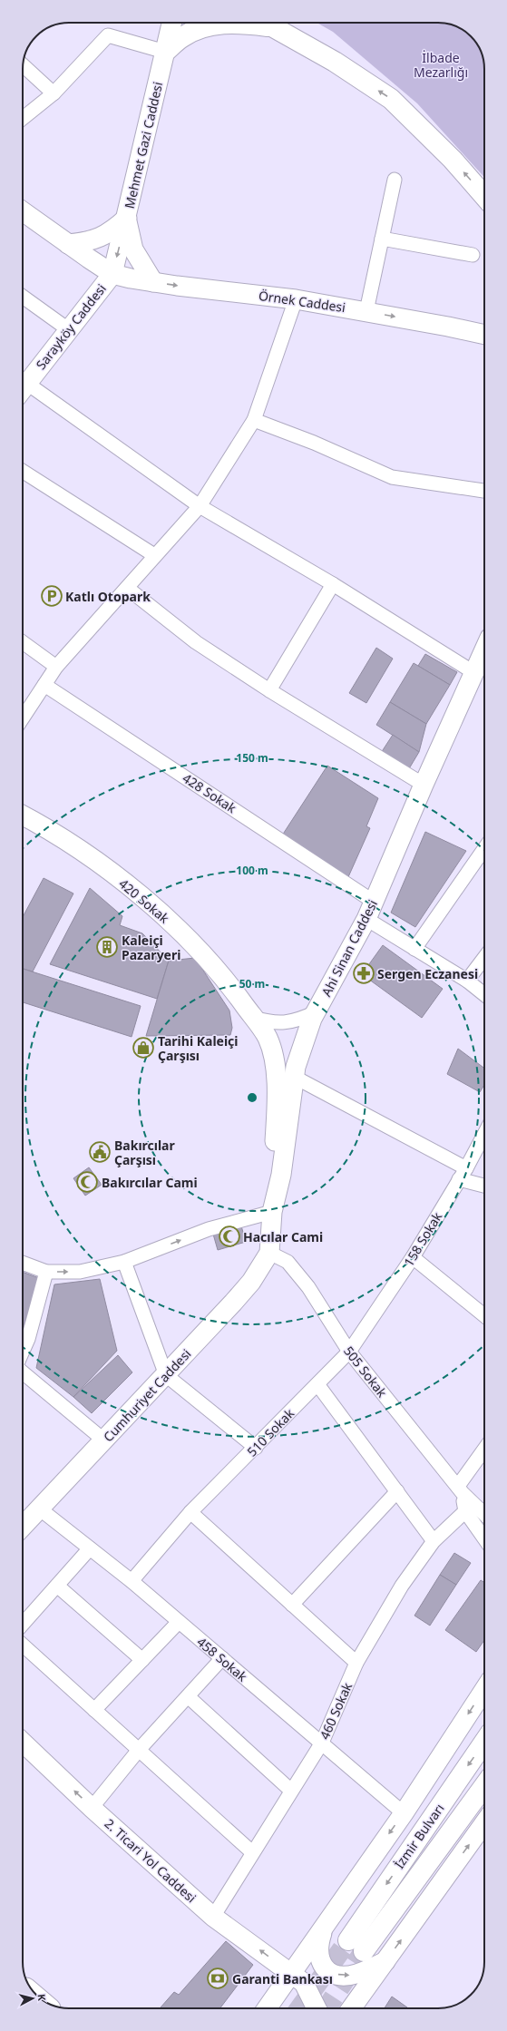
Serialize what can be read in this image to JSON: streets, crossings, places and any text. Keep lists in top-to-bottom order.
{
  "streets": {
    "main road": [
      "Mehmet Gazi Caddesi",
      "Örnek Caddesi",
      "Sarayköy Caddesi",
      "420 Sokak",
      "Ahi Sinan Caddesi",
      "Cumhuriyet Caddesi",
      "İzmir Bulvarı",
      "2. Ticari Yol Caddesi"
    ],
    "street": [
      "428 Sokak",
      "158 Sokak",
      "505 Sokak",
      "510 Sokak",
      "458 Sokak",
      "460 Sokak"
    ]
  },
  "crossings": [
    ["Mehmet Gazi Caddesi", "Örnek Caddesi"],
    ["Mehmet Gazi Caddesi", "Sarayköy Caddesi"],
    ["Örnek Caddesi", "Sarayköy Caddesi"],
    ["428 Sokak", "Ahi Sinan Caddesi"],
    ["420 Sokak", "Ahi Sinan Caddesi"],
    ["Ahi Sinan Caddesi", "505 Sokak"],
    ["Ahi Sinan Caddesi", "Cumhuriyet Caddesi"],
    ["158 Sokak", "505 Sokak"],
    ["158 Sokak", "510 Sokak"],
    ["505 Sokak", "Cumhuriyet Caddesi"],
    ["505 Sokak", "510 Sokak"],
    ["Cumhuriyet Caddesi", "458 Sokak"],
    ["510 Sokak", "458 Sokak"],
    ["458 Sokak", "460 Sokak"],
    ["460 Sokak", "2. Ticari Yol Caddesi"]
  ],
  "one_way": ["Örnek Caddesi", "2. Ticari Yol Caddesi"],
  "parks": ["İlbade Mezarlığı"],
  "places": {
    "parking": ["Katlı Otopark"],
    "building": ["Kaleiçi Pazaryeri"],
    "pharmacy": ["Sergen Eczanesi"],
    "shop": ["Tarihi Kaleiçi Çarşısı"],
    "public building": ["Bakırcılar Çarşısı"],
    "mosque": ["Bakırcılar Cami", "Hacılar Cami"],
    "bank": ["Garanti Bankası"]
  },
  "north": "right",
  "rings": ["150 m", "100 m", "50 m"]
}
